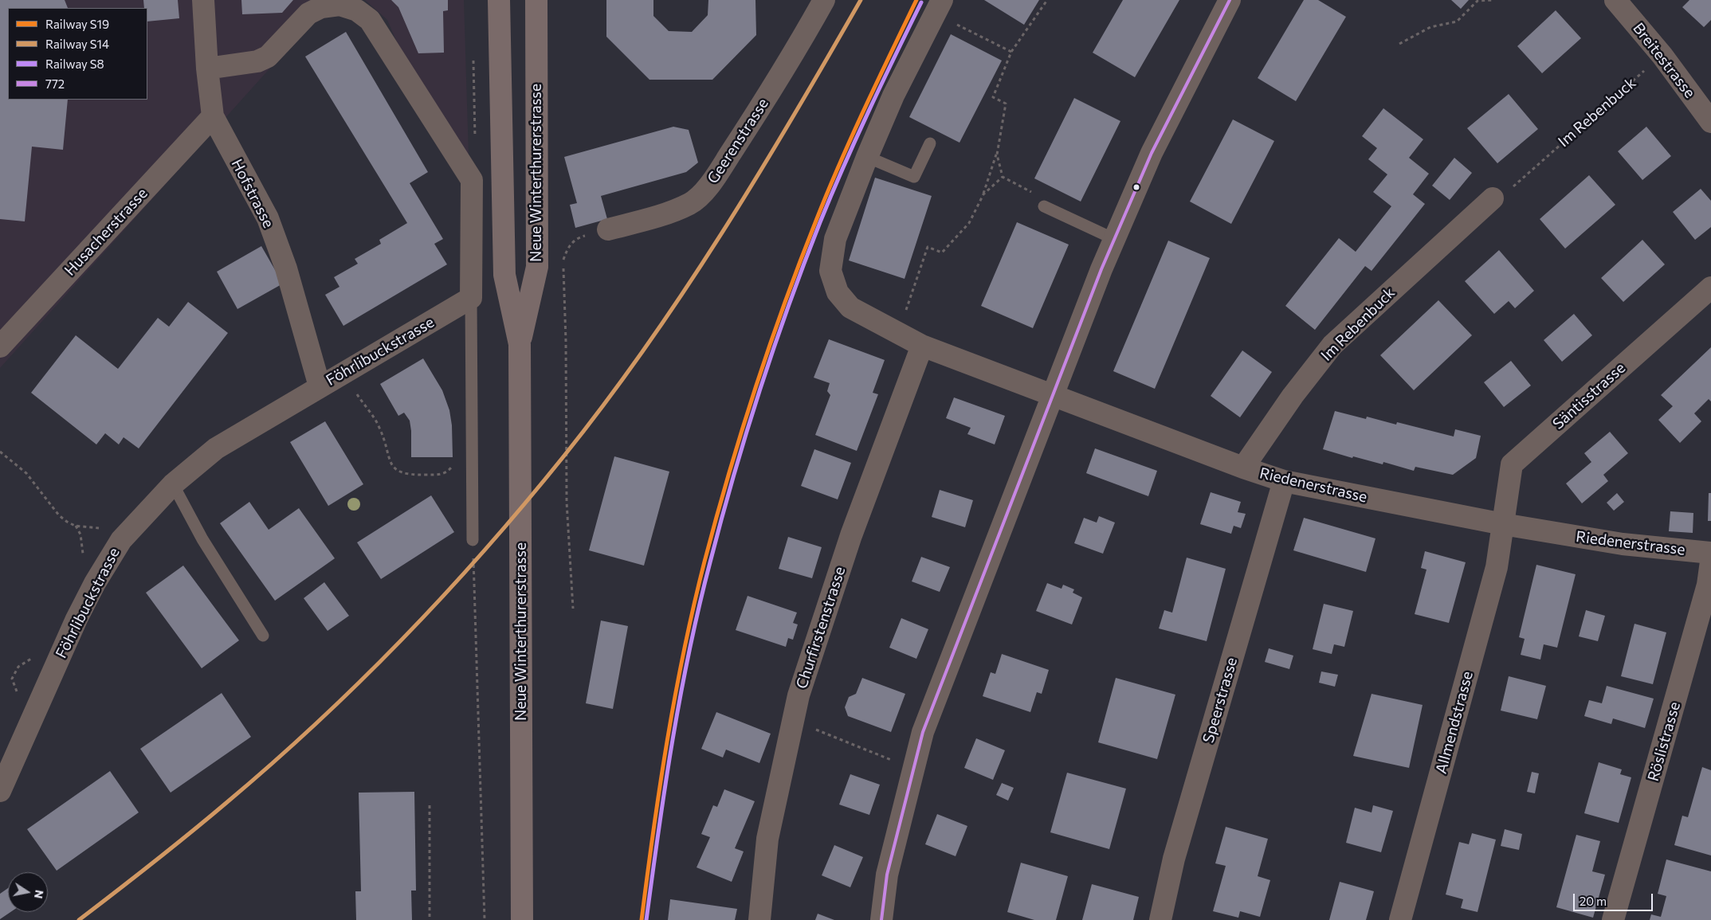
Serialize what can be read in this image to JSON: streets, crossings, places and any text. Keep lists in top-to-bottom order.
{
  "streets": {
    "main road": ["Neue Winterthurerstrasse"],
    "street": [
      "Breitestrasse",
      "Im Rebenbuck",
      "Geerenstrasse",
      "Hofstrasse",
      "Husacherstrasse",
      "Föhrlibuckstrasse",
      "Säntisstrasse",
      "Riedenerstrasse",
      "Churfirstenstrasse",
      "Speerstrasse",
      "Allmendstrasse",
      "Röslistrasse"
    ]
  },
  "crossings": [
    ["Im Rebenbuck", "Riedenerstrasse"],
    ["Hofstrasse", "Husacherstrasse"],
    ["Hofstrasse", "Föhrlibuckstrasse"],
    ["Säntisstrasse", "Riedenerstrasse"],
    ["Säntisstrasse", "Allmendstrasse"],
    ["Riedenerstrasse", "Churfirstenstrasse"],
    ["Riedenerstrasse", "Speerstrasse"],
    ["Riedenerstrasse", "Allmendstrasse"]
  ],
  "lines": [
    "rail line S19",
    "rail line S14",
    "transit line 772",
    "rail line S8"
  ],
  "legend": [
    "Railway S19",
    "Railway S14",
    "Railway S8",
    "772"
  ],
  "scale_bar": "20 m",
  "north": "right"
}
